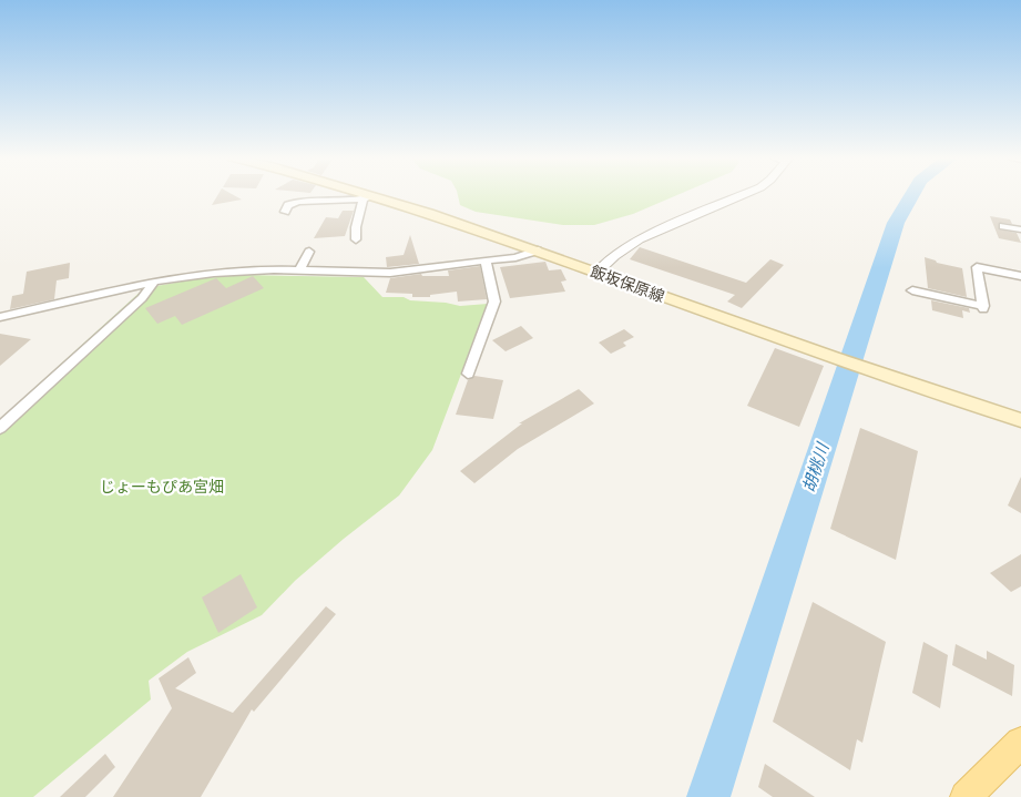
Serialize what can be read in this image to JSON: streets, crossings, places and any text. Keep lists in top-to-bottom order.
{
  "streets": {
    "main road": ["飯坂保原線"]
  },
  "water": ["胡桃川"],
  "parks": ["じょーもぴあ宮畑"]
}
